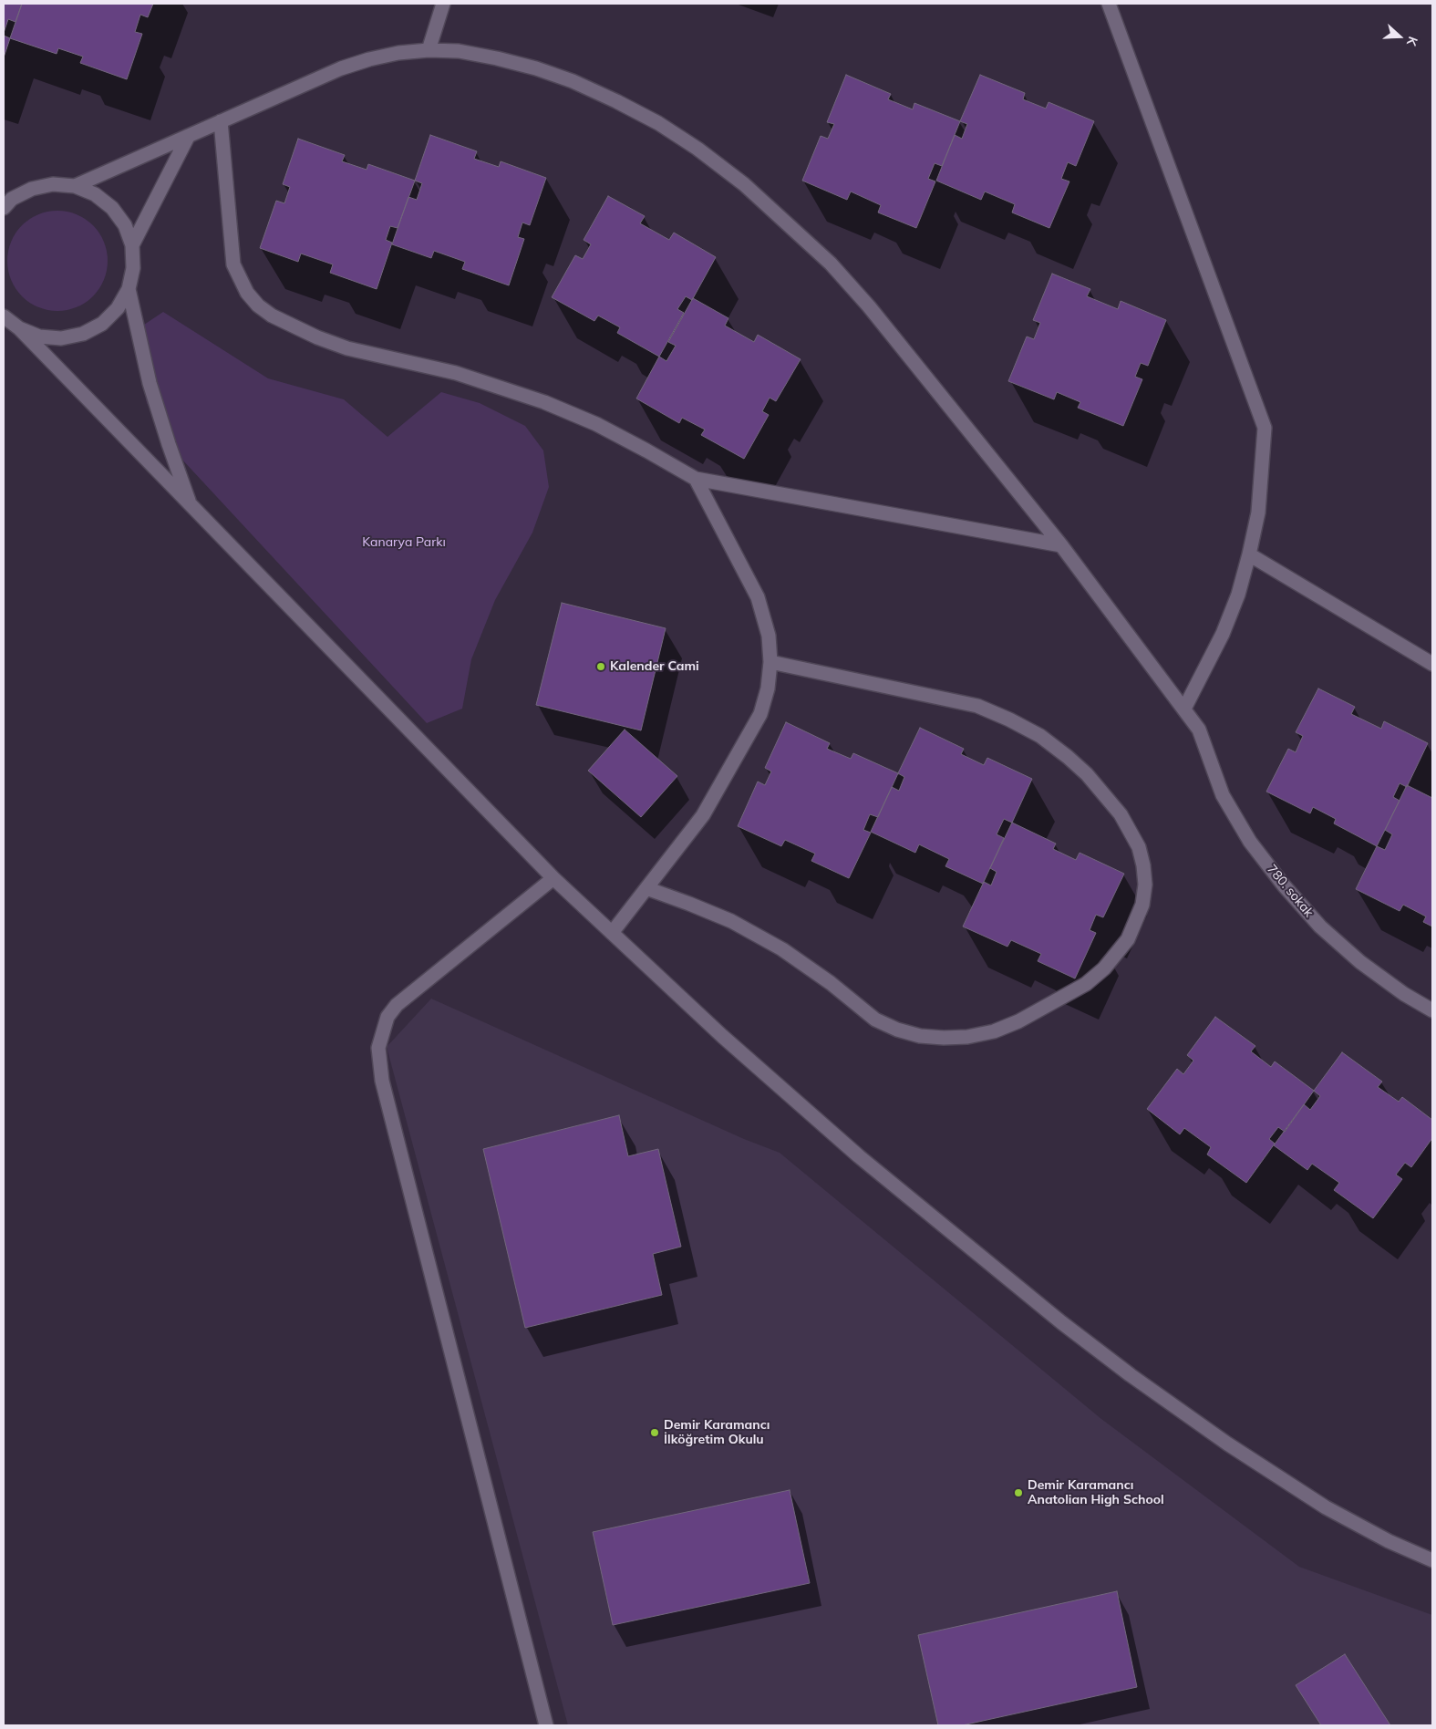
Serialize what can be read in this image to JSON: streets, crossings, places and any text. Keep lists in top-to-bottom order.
{
  "streets": {
    "street": ["780. sokak"]
  },
  "parks": ["Kanarya Parkı"],
  "places": ["Kalender Cami", "Demir Karamancı İlköğretim Okulu", "Demir Karamancı Anatolian High School"],
  "north": "right"
}
